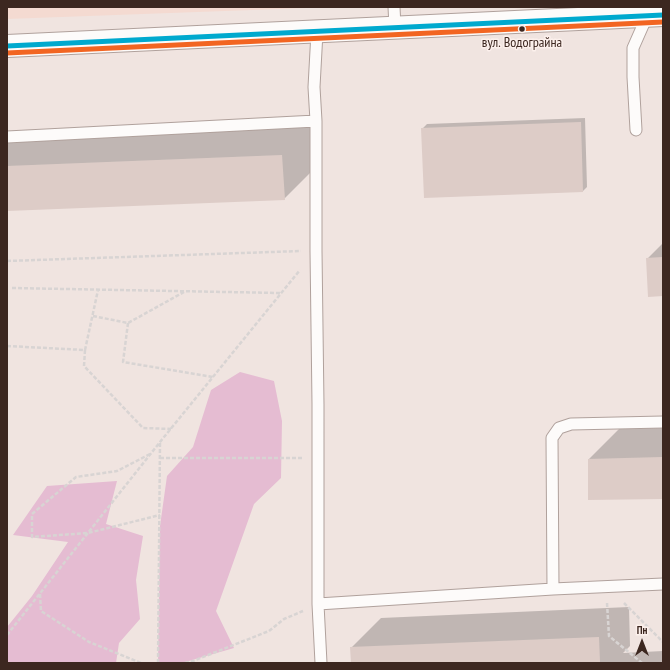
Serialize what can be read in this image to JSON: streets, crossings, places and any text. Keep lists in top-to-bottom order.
{
  "places": ["вул. Водограйна"],
  "north": "top"
}
